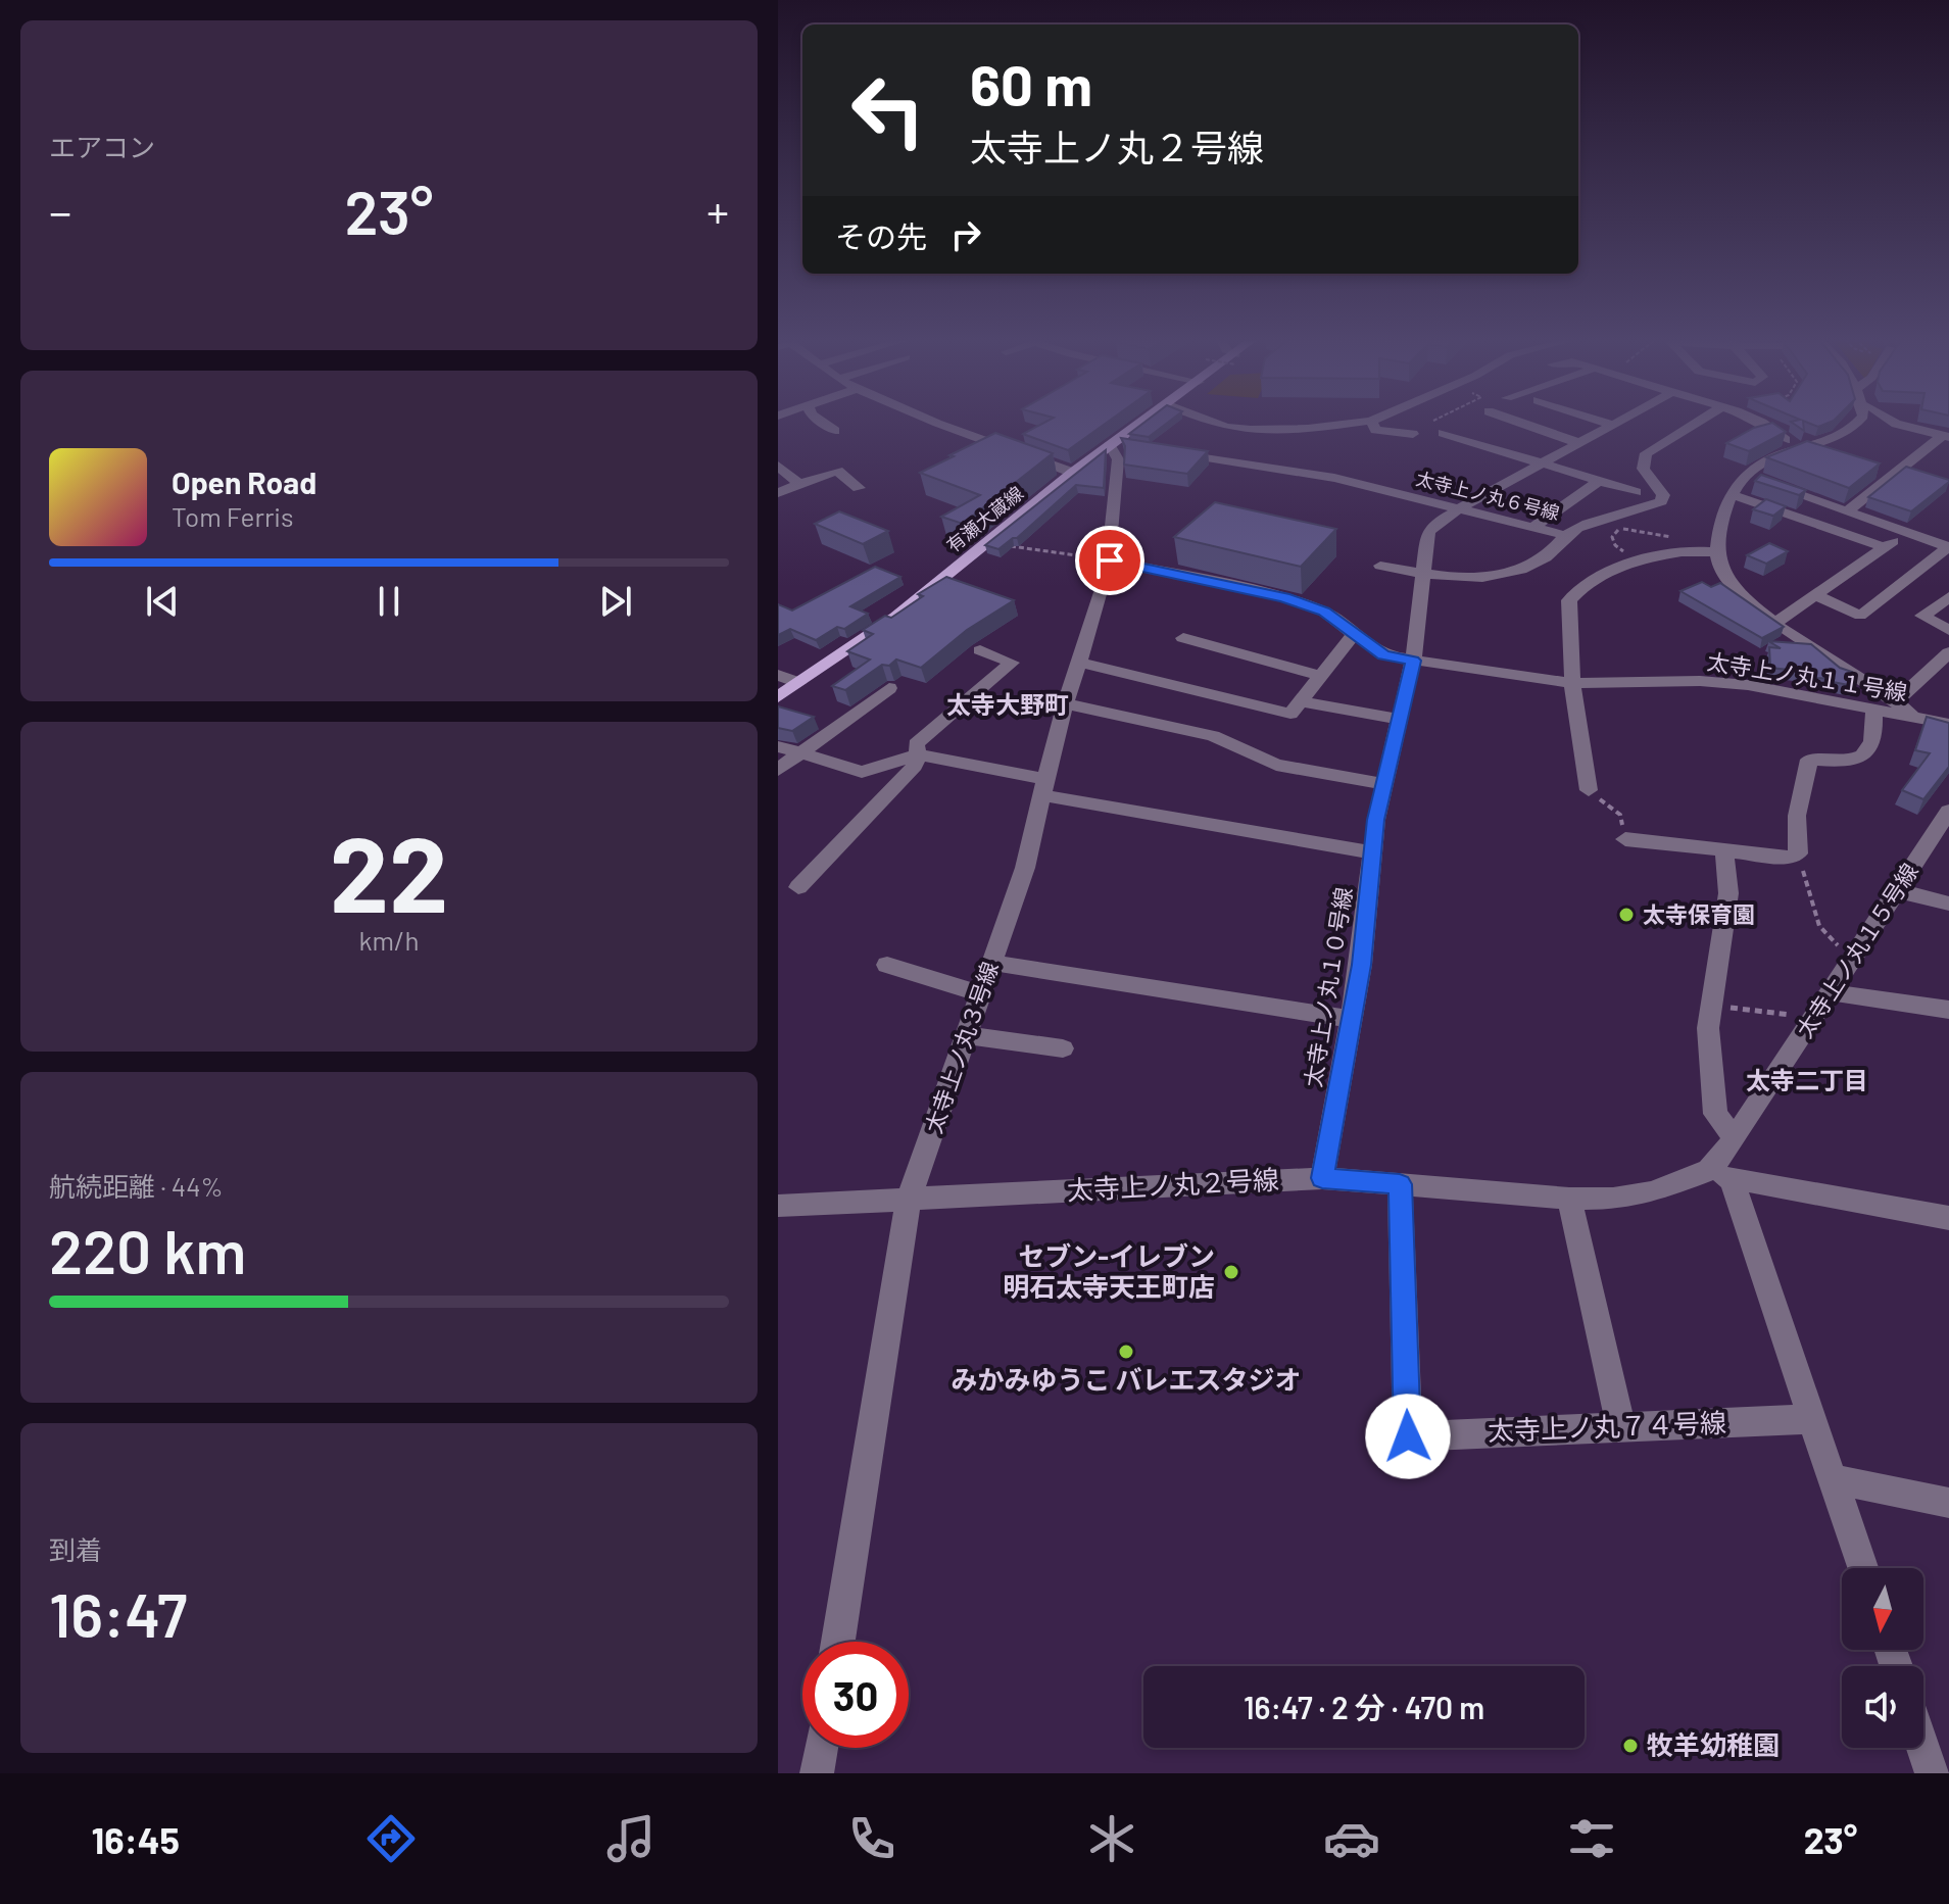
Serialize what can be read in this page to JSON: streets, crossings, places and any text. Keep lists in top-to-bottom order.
{
  "streets": {
    "main road": ["有瀬大蔵線"],
    "street": [
      "太寺上ノ丸６号線",
      "太寺上ノ丸１１号線",
      "太寺上ノ丸１５号線",
      "太寺上ノ丸１０号線",
      "太寺上ノ丸３号線",
      "太寺上ノ丸２号線",
      "太寺上ノ丸７４号線"
    ]
  },
  "crossings": [
    ["太寺上ノ丸６号線", "太寺上ノ丸１０号線"],
    ["有瀬大蔵線", "太寺上ノ丸３号線"],
    ["太寺上ノ丸１１号線", "太寺上ノ丸１０号線"],
    ["太寺上ノ丸１１号線", "太寺上ノ丸３号線"],
    ["太寺上ノ丸１５号線", "太寺上ノ丸２号線"],
    ["太寺上ノ丸１０号線", "太寺上ノ丸２号線"],
    ["太寺上ノ丸３号線", "太寺上ノ丸２号線"],
    ["太寺上ノ丸２号線", "太寺上ノ丸７４号線"]
  ],
  "districts": ["太寺大野町", "太寺二丁目"],
  "places": [
    "太寺保育園",
    "セブン-イレブン 明石太寺天王町店",
    "みかみゆうこ バレエスタジオ",
    "牧羊幼稚園"
  ],
  "north": "bottom",
  "page": {
    "tile": [
      "エアコン",
      ["22", "km/h"],
      ["航続距離 · 44%", "220 km"],
      ["到着", "16:47"]
    ],
    "turn": ["60 m", "太寺上ノ丸２号線"],
    "heat": ["−", "23°", "+"],
    "then": "その先",
    "song": ["Open Road", "Tom Ferris"],
    "limit": "30",
    "trip": "16:47 · 2 分 · 470 m",
    "tabs": ["16:45", "23°"]
  }
}
